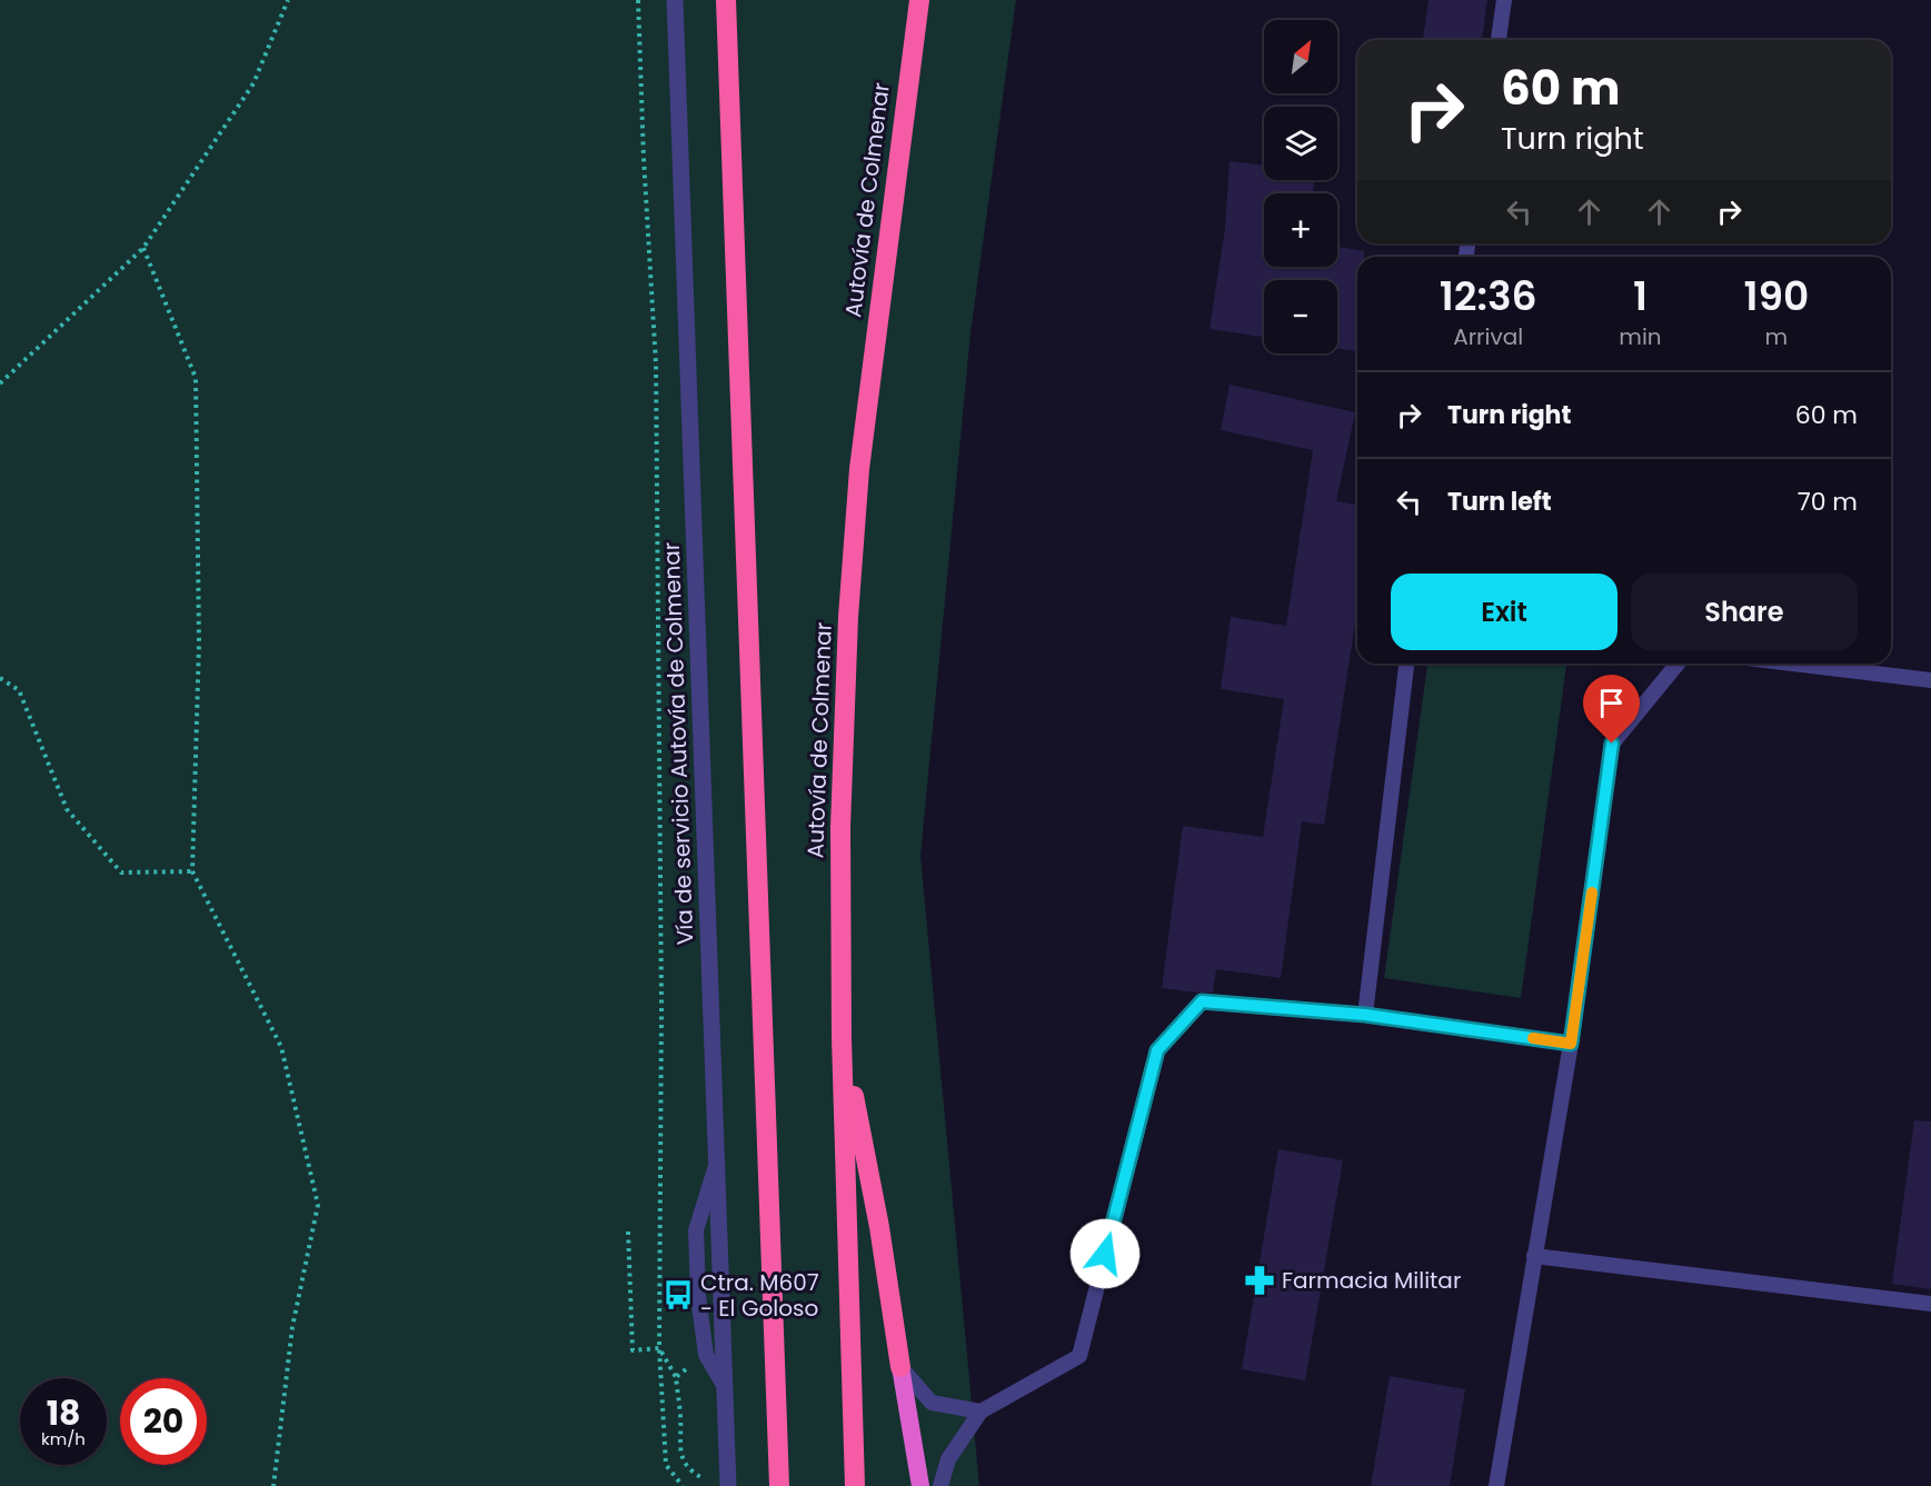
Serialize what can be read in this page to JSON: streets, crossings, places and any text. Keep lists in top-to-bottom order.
{
  "streets": {
    "highway": ["Autovía de Colmenar"],
    "street": ["Vía de servicio Autovía de Colmenar"]
  },
  "places": {
    "pharmacy": ["Farmacia Militar"],
    "bus stop": ["Ctra. M607 - El Goloso"]
  },
  "north": "top right",
  "page": {
    "map_buttons": ["+", "−"],
    "turn": ["60 m", "Turn right"],
    "eta": [
      "12:36",
      "Arrival",
      "1",
      "min",
      "190",
      "m"
    ],
    "list": [
      {
        "name": "Turn right",
        "value": "60 m"
      },
      {
        "name": "Turn left",
        "value": "70 m"
      }
    ],
    "buttons": ["Exit", "Share"],
    "speed": "18 km/h",
    "limit": "20"
  }
}
